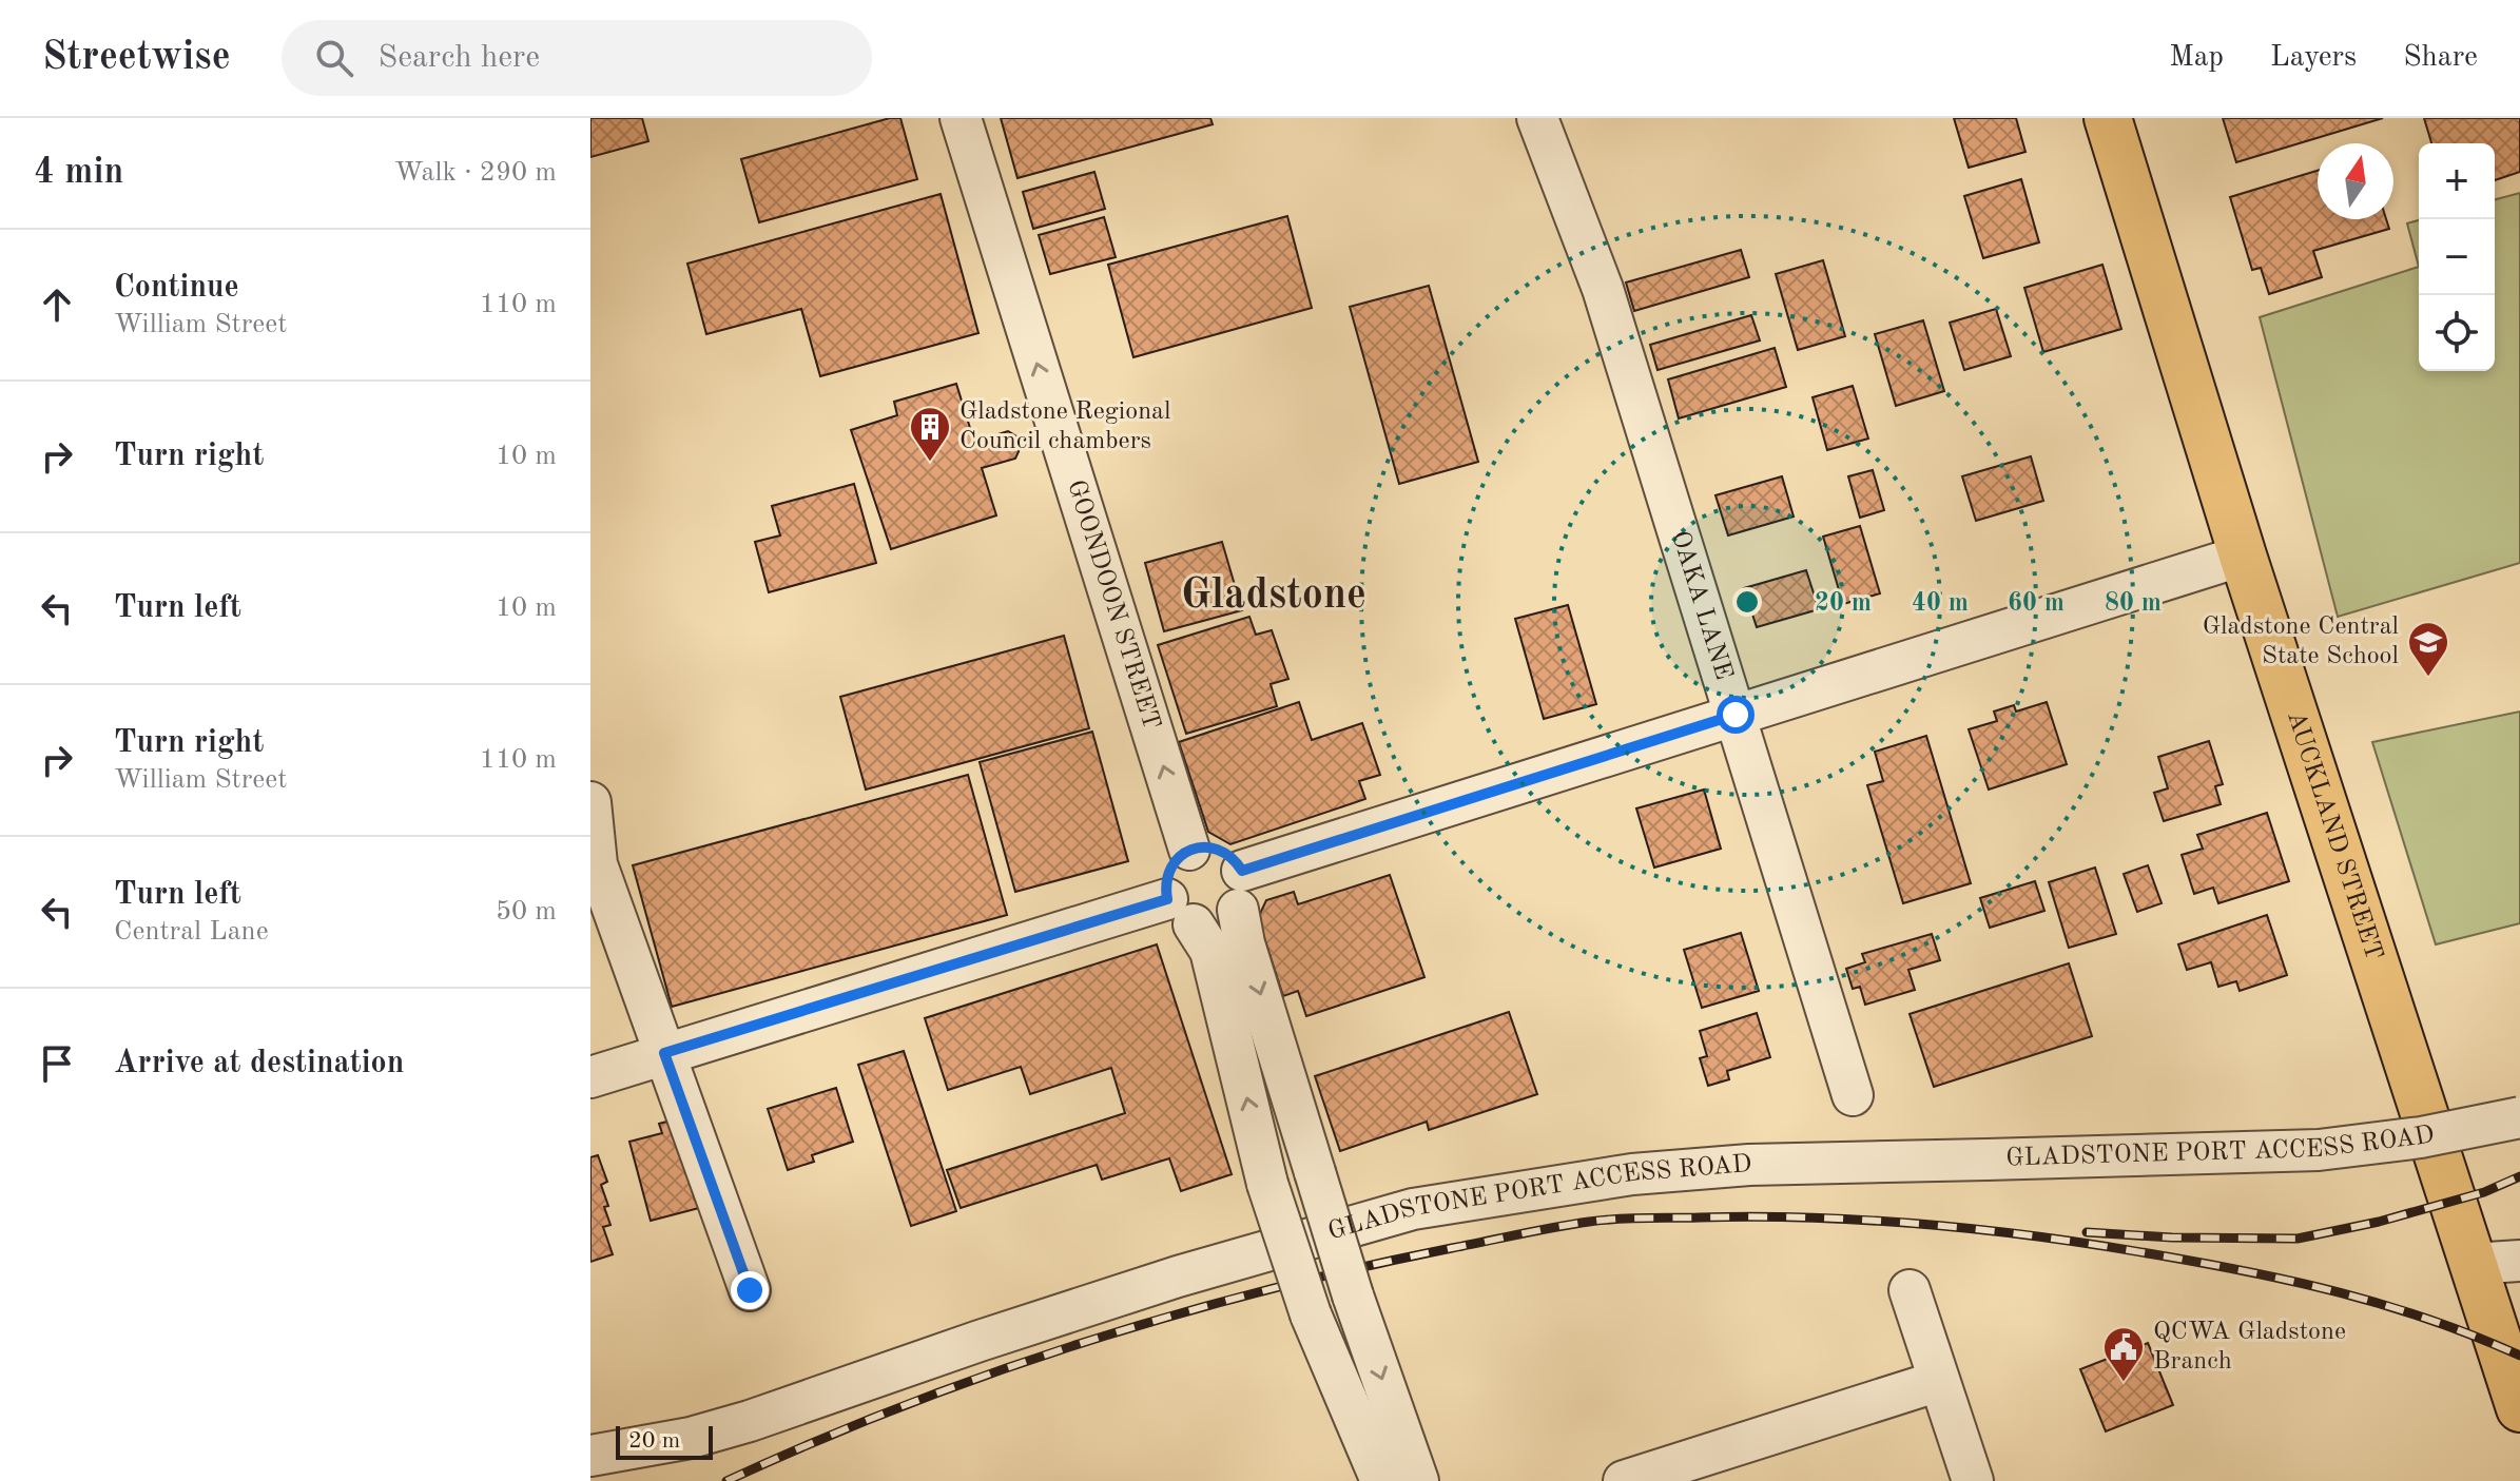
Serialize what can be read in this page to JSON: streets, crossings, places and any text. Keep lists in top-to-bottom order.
{
  "streets": {
    "main road": ["AUCKLAND STREET"],
    "street": ["OAKA LANE", "GOONDOON STREET", "GLADSTONE PORT ACCESS ROAD"]
  },
  "one_way": ["GOONDOON STREET"],
  "districts": ["Gladstone"],
  "places": {
    "building": ["Gladstone Regional Council chambers"],
    "school or university": ["Gladstone Central State School"],
    "public building": ["QCWA Gladstone Branch"]
  },
  "scale_bar": "20 m",
  "north": "top",
  "page": {
    "header": "Streetwise",
    "search": "Search here",
    "nav": ["Map", "Layers", "Share"],
    "heading": ["4 min", "Walk · 290 m"],
    "map_buttons": ["+", "−"],
    "list": [
      ["Continue", "William Street", "110 m"],
      ["Turn right", "10 m"],
      ["Turn left", "10 m"],
      ["Turn right", "William Street", "110 m"],
      ["Turn left", "Central Lane", "50 m"],
      "Arrive at destination"
    ],
    "scale": "20 m"
  },
  "rings": [
    "20 m",
    "40 m",
    "60 m",
    "80 m"
  ]
}
